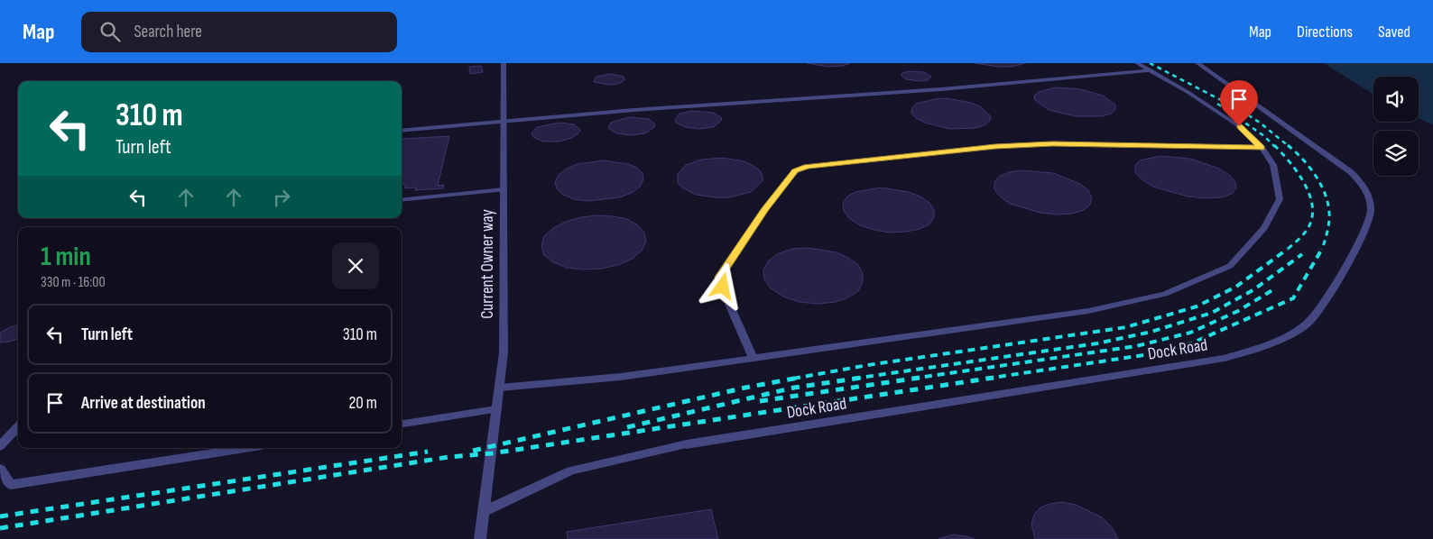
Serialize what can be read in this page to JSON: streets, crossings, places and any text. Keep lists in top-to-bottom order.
{
  "streets": {
    "street": ["Current Owner way", "Dock Road"]
  },
  "crossings": [
    ["Current Owner way", "Dock Road"]
  ],
  "page": {
    "header": "Map",
    "search": "Search here",
    "nav": ["Map", "Directions", "Saved"],
    "turn": ["310 m", "Turn left"],
    "heading": ["1 min", "330 m · 16:00"],
    "list": [
      {
        "name": "Turn left",
        "value": "310 m"
      },
      {
        "name": "Arrive at destination",
        "value": "20 m"
      }
    ]
  }
}
